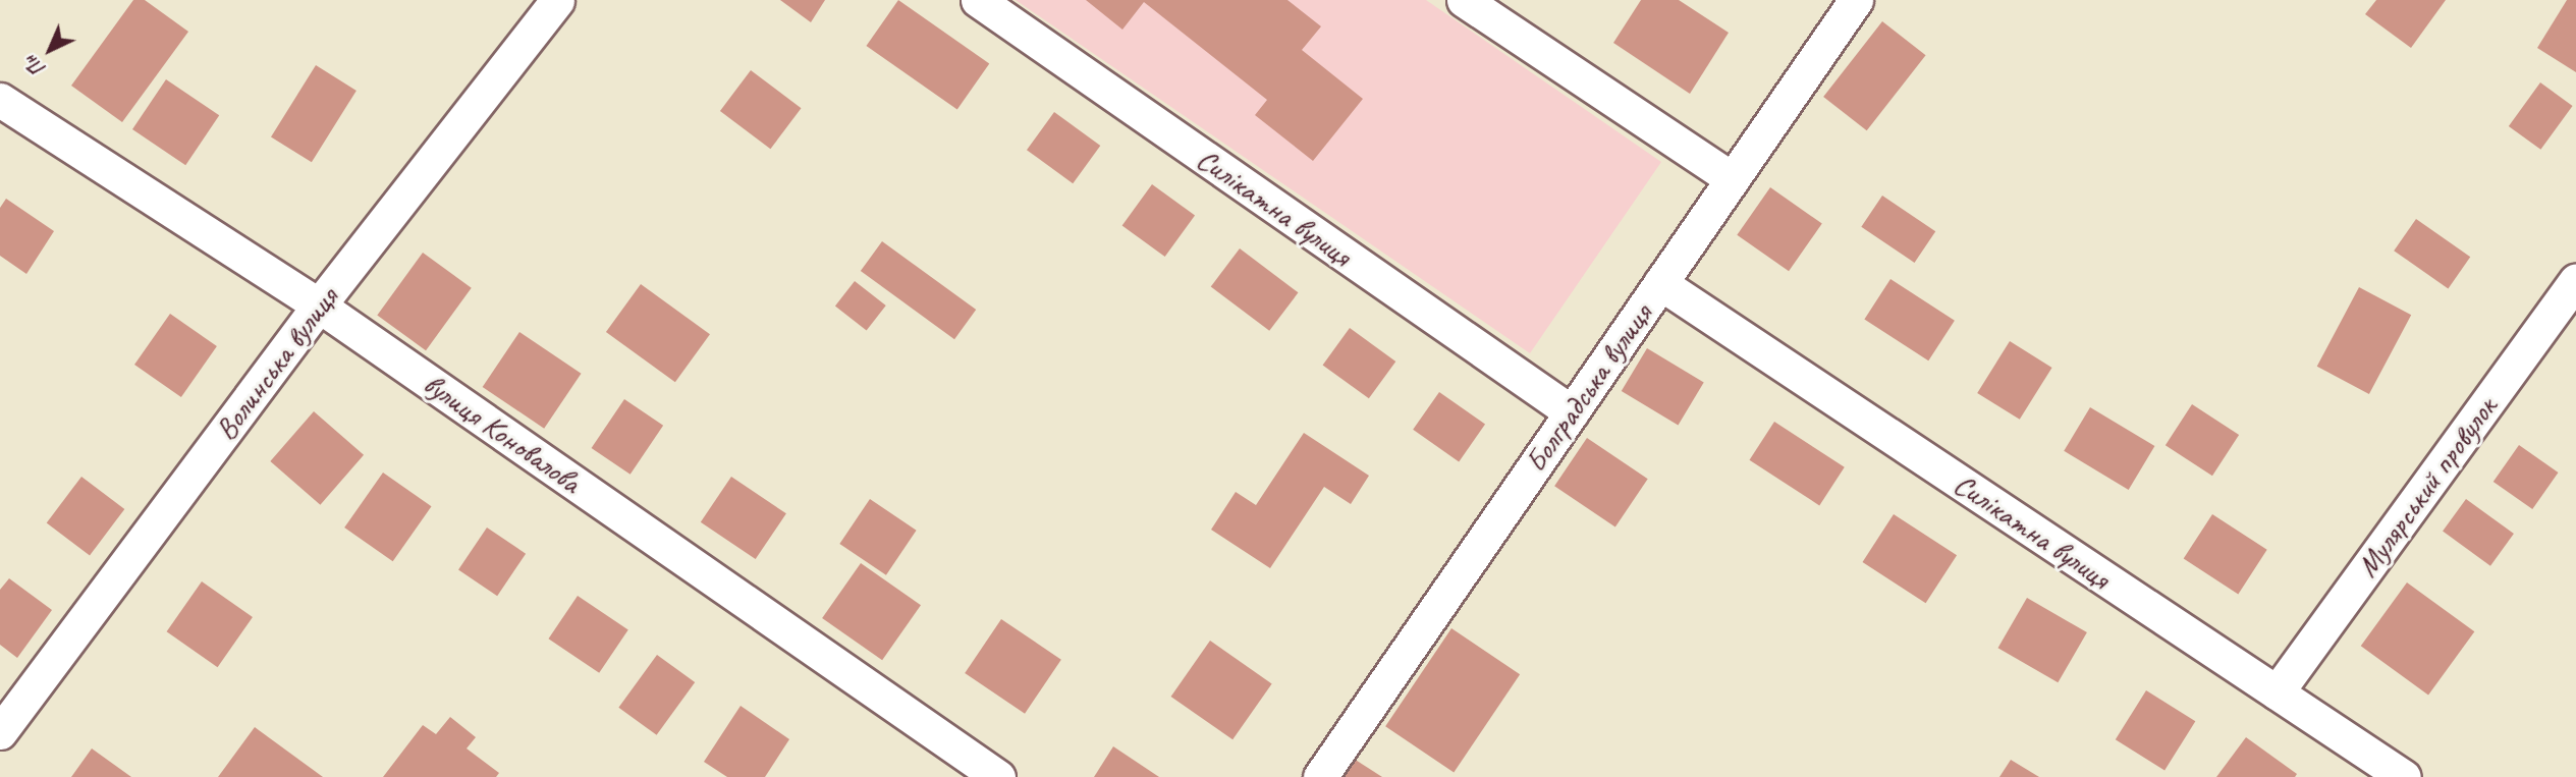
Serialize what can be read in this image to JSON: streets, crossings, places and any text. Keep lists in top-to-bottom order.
{
  "streets": {
    "street": [
      "Силікатна вулиця",
      "Волинська вулиця",
      "Болградська вулиця",
      "вулиця Коновалова",
      "Мулярський провулок"
    ]
  },
  "crossings": [
    ["Силікатна вулиця", "Болградська вулиця"],
    ["Силікатна вулиця", "Мулярський провулок"],
    ["Волинська вулиця", "вулиця Коновалова"]
  ],
  "north": "bottom left"
}
